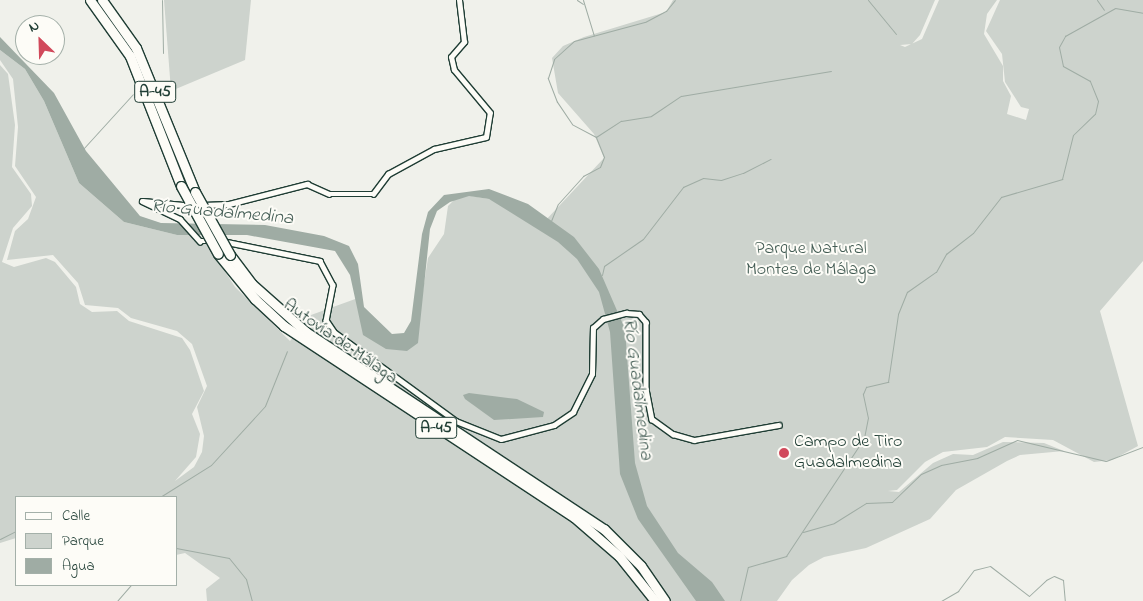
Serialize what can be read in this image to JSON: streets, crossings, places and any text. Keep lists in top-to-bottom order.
{
  "streets": {
    "highway": ["A-45", "Autovía de Málaga"]
  },
  "water": ["Río Guadalmedina"],
  "parks": ["Parque Natural Montes de Málaga"],
  "places": ["Campo de Tiro Guadalmedina"],
  "legend": ["Calle", "Parque", "Agua"],
  "north": "top left"
}
